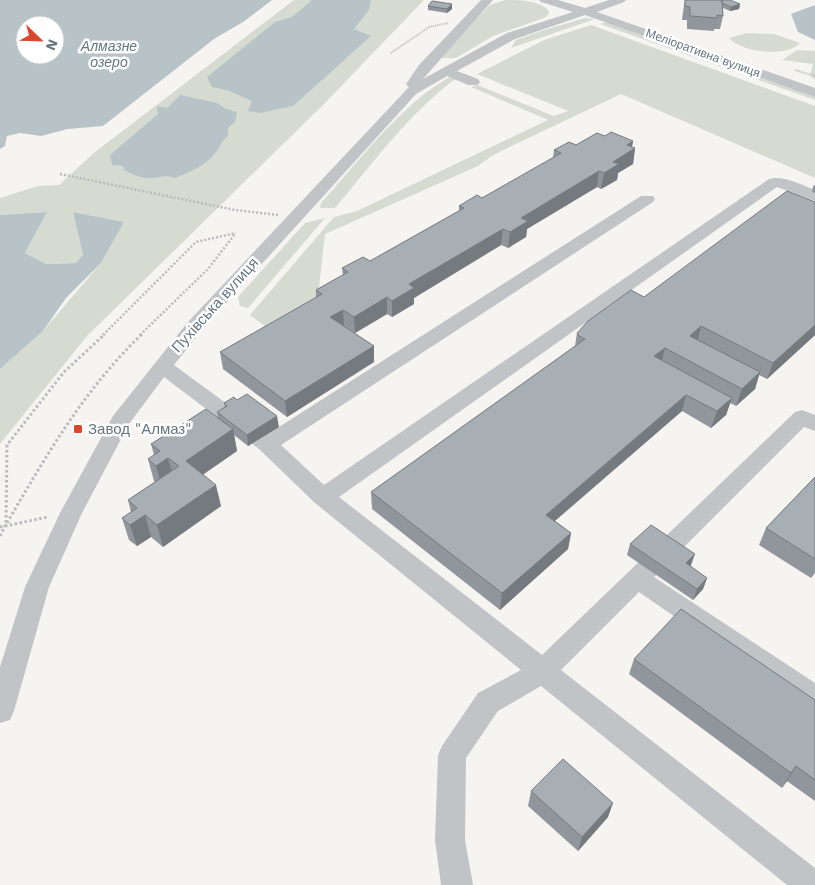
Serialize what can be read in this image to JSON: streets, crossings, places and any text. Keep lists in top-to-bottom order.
{
  "streets": {
    "street": ["Меліоративна вулиця", "Пухівська вулиця"]
  },
  "crossings": [
    ["Меліоративна вулиця", "Пухівська вулиця"]
  ],
  "water": ["Алмазне озеро"],
  "places": {
    "transit": ["Завод \"Алмаз\""]
  },
  "north": "bottom right"
}
